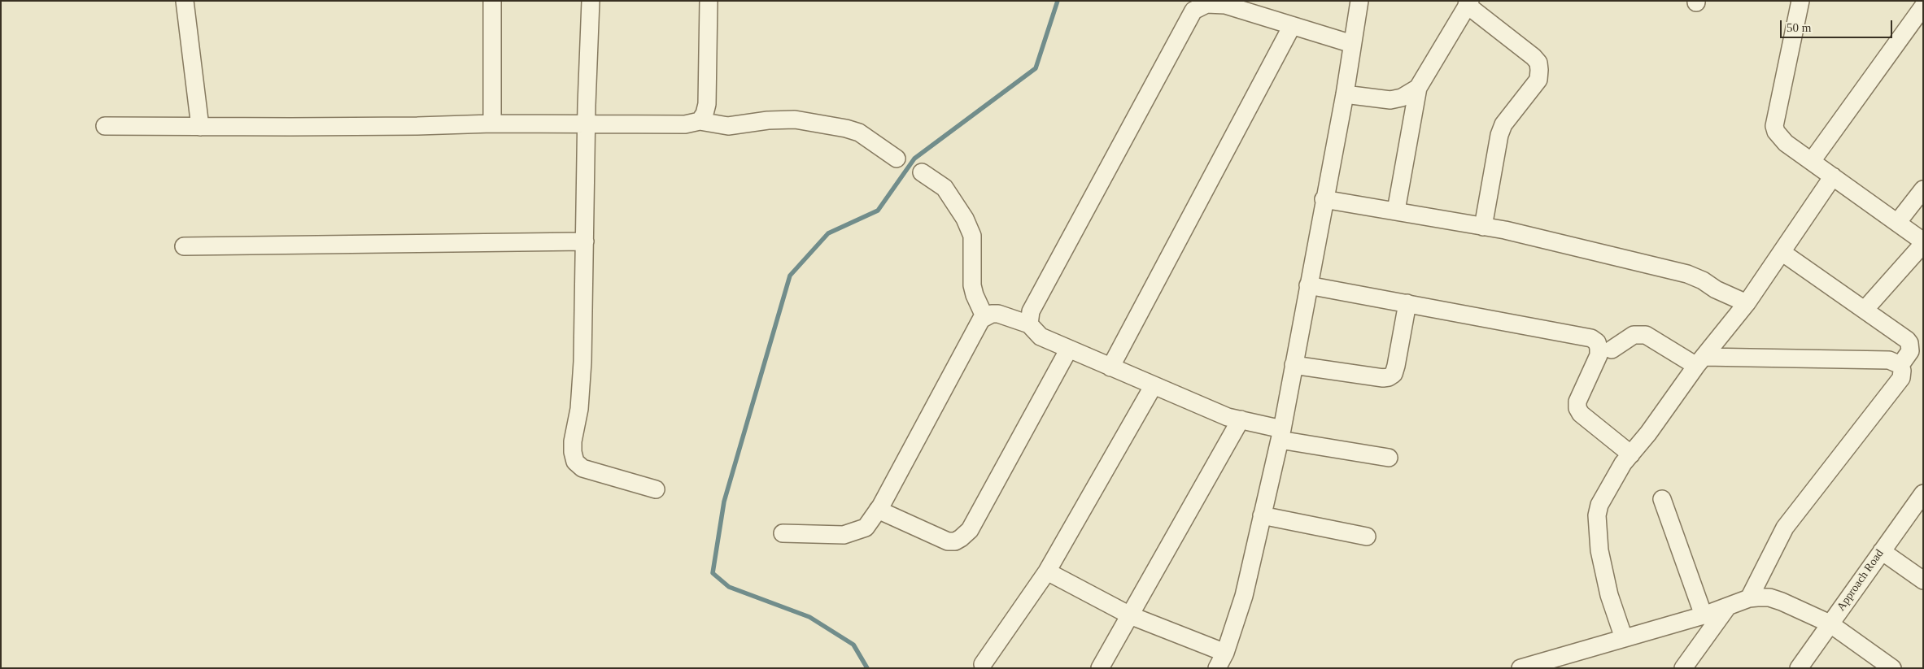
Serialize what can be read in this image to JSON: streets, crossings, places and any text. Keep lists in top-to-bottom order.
{
  "streets": {
    "street": ["Approach Road"]
  },
  "scale_bar": "50 m"
}
